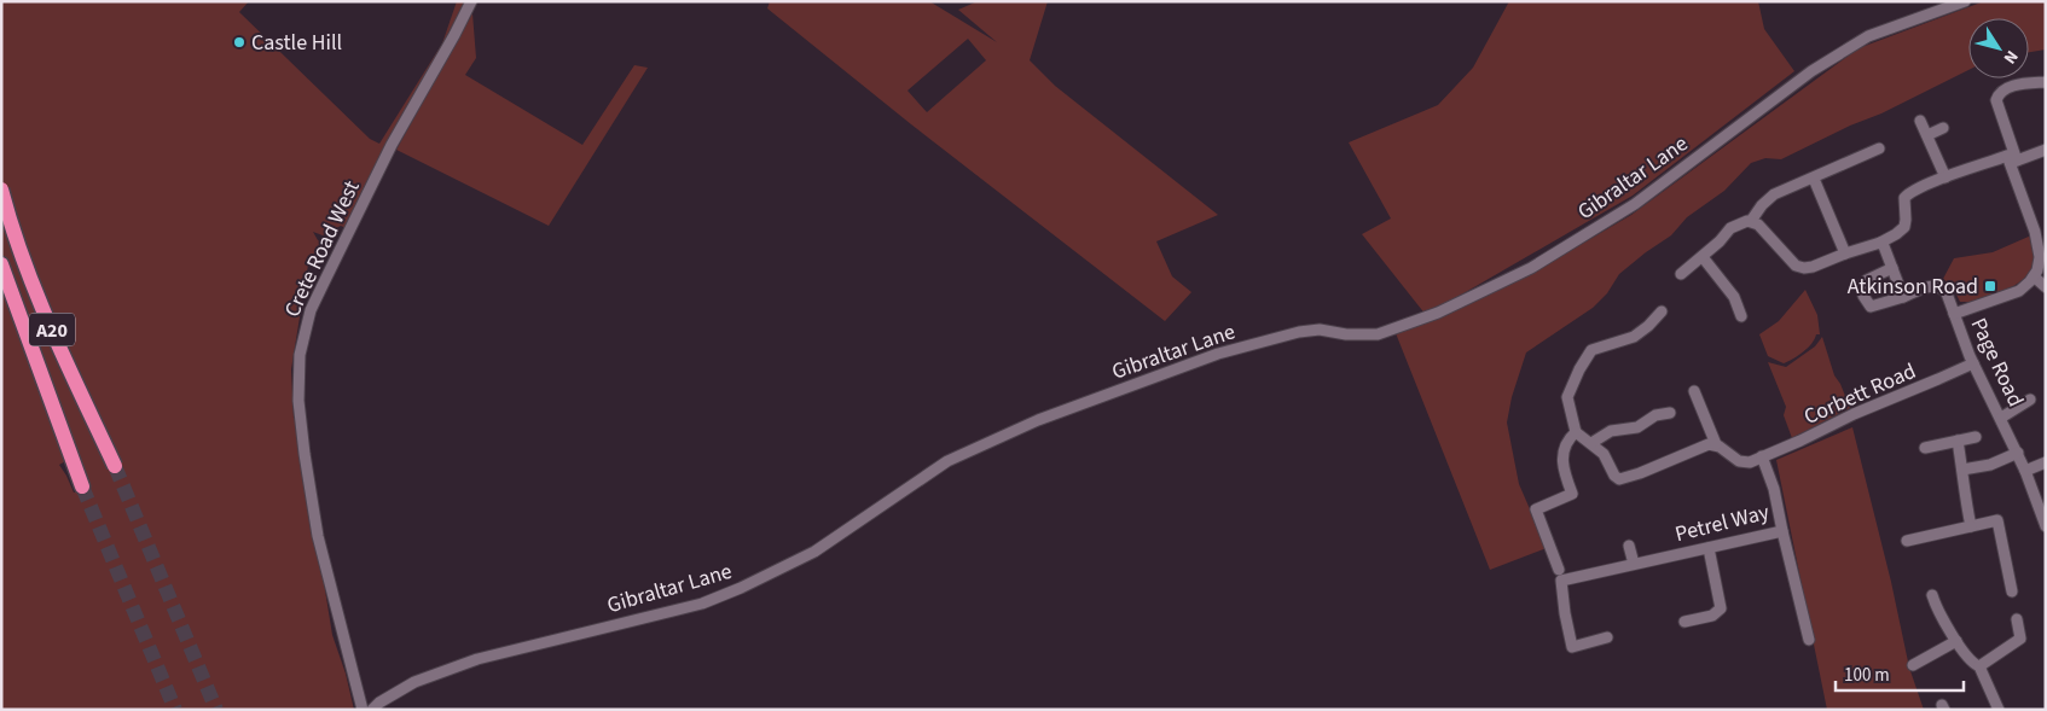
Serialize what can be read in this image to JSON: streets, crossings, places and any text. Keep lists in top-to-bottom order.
{
  "streets": {
    "highway": ["A20"],
    "street": [
      "Gibraltar Lane",
      "Crete Road West",
      "Page Road",
      "Corbett Road",
      "Petrel Way"
    ]
  },
  "crossings": [
    ["Page Road", "Corbett Road"],
    ["Corbett Road", "Petrel Way"]
  ],
  "places": {
    "other": ["Castle Hill"],
    "transit": ["Atkinson Road"]
  },
  "scale_bar": "100 m",
  "north": "bottom right"
}
